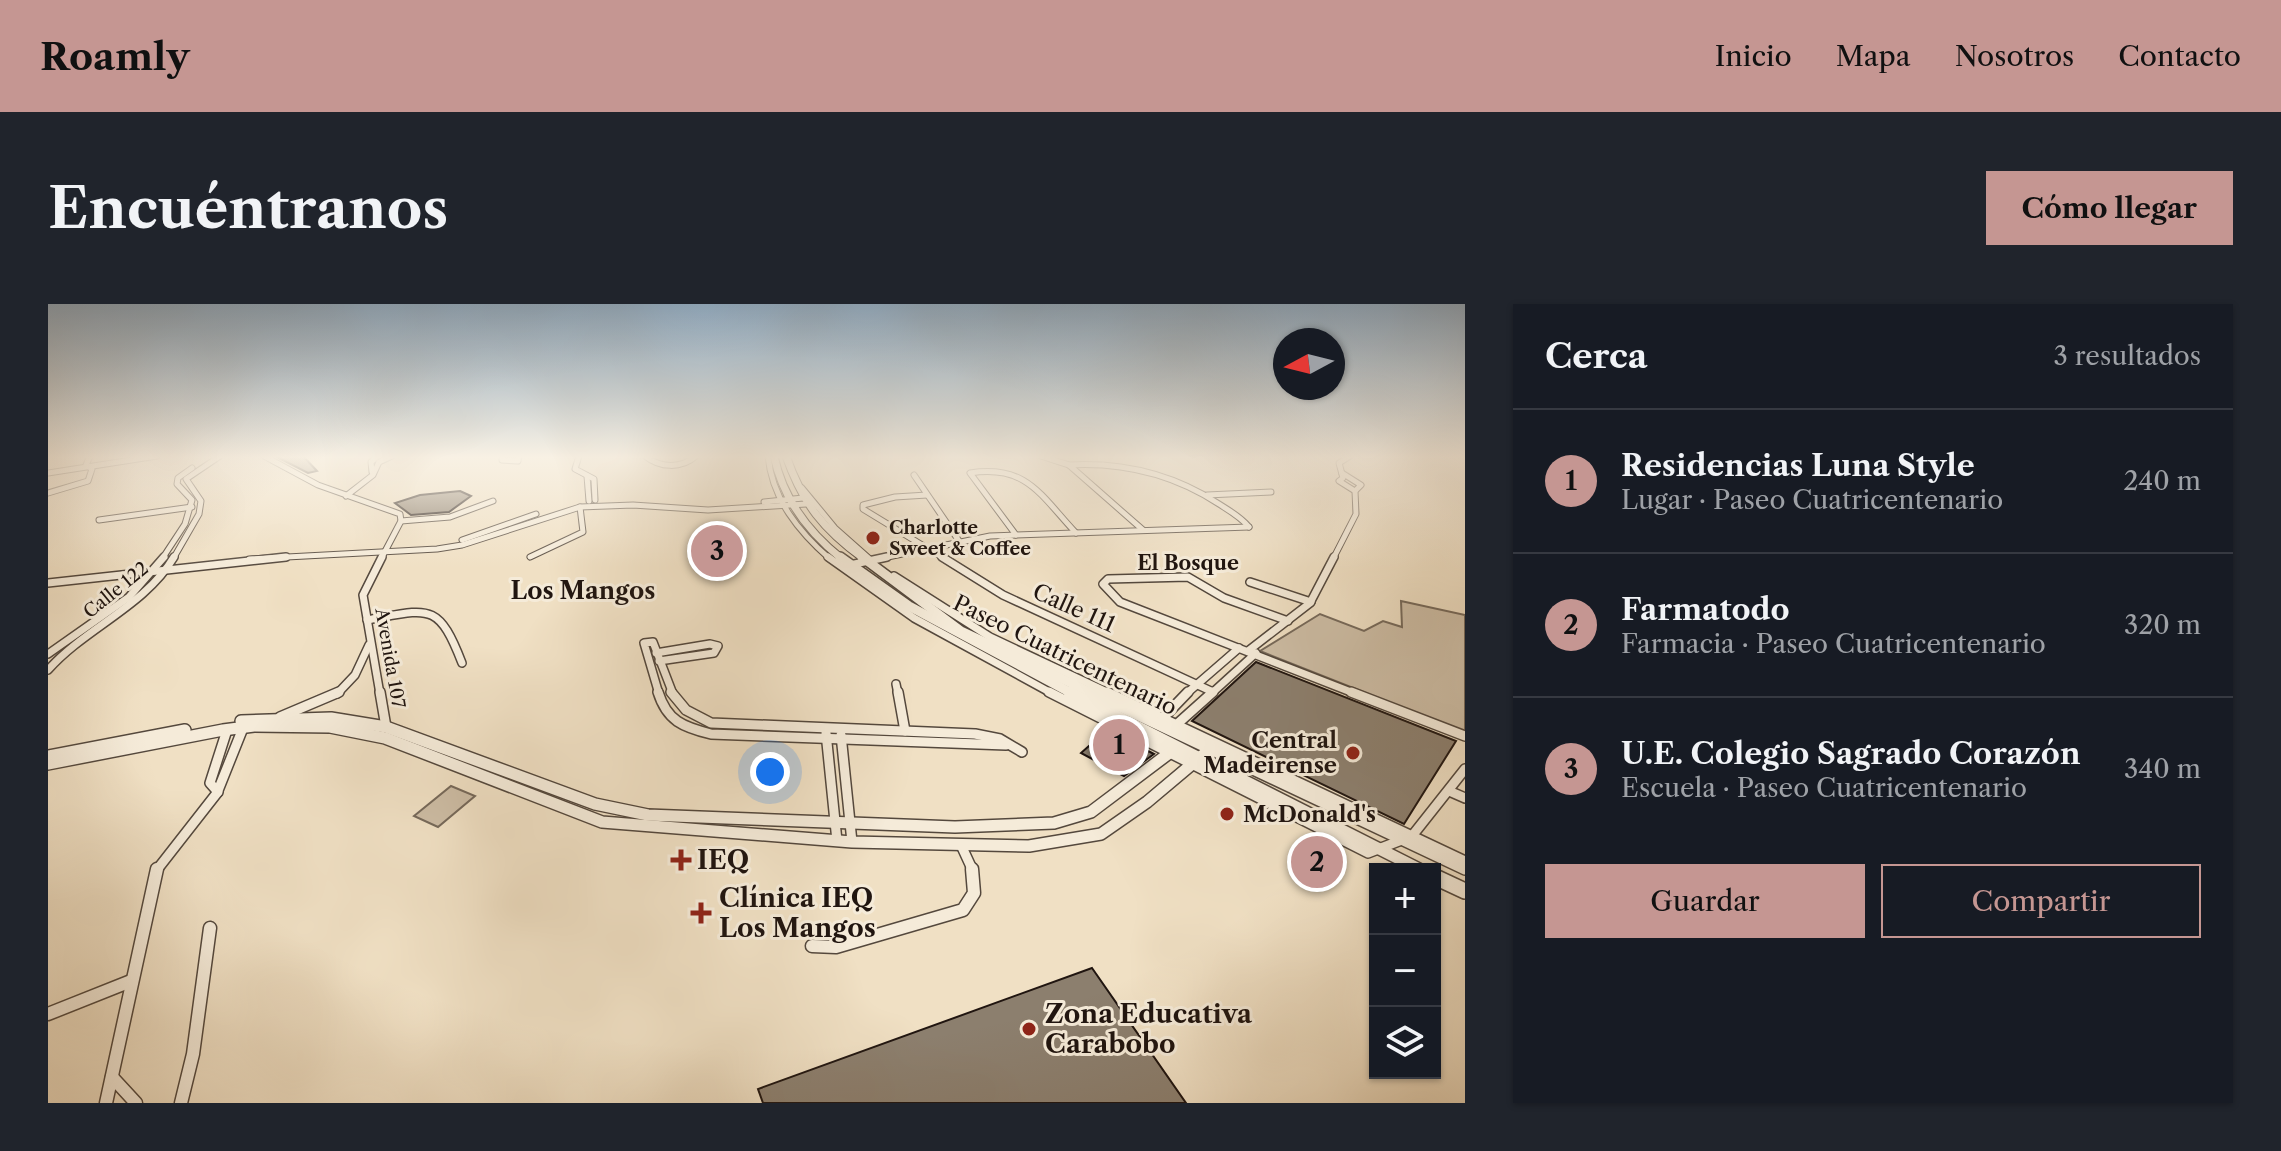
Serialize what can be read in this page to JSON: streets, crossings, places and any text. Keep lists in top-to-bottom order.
{
  "streets": {
    "street": [
      "Calle 122",
      "Calle 111",
      "Paseo Cuatricentenario",
      "Avenida 107"
    ]
  },
  "districts": ["El Bosque", "Los Mangos"],
  "places": {
    "other": [
      "Charlotte Sweet & Coffee",
      "Central Madeirense",
      "McDonald's",
      "Zona Educativa Carabobo"
    ],
    "health": ["IEQ", "Clínica IEQ Los Mangos"]
  },
  "north": "left",
  "page": {
    "header": "Roamly",
    "nav": [
      "Inicio",
      "Mapa",
      "Nosotros",
      "Contacto"
    ],
    "buttons": [
      "Cómo llegar",
      ["Guardar", "Compartir"]
    ],
    "title": "Encuéntranos",
    "heading": ["Cerca", "3 resultados"],
    "list": [
      {
        "mark": "1",
        "name": "Residencias Luna Style",
        "note": "Lugar · Paseo Cuatricentenario",
        "value": "240 m"
      },
      {
        "mark": "2",
        "name": "Farmatodo",
        "note": "Farmacia · Paseo Cuatricentenario",
        "value": "320 m"
      },
      {
        "mark": "3",
        "name": "U.E. Colegio Sagrado Corazón",
        "note": "Escuela · Paseo Cuatricentenario",
        "value": "340 m"
      }
    ],
    "pins": ["3", "1", "2"],
    "map_buttons": ["+", "−"]
  }
}
